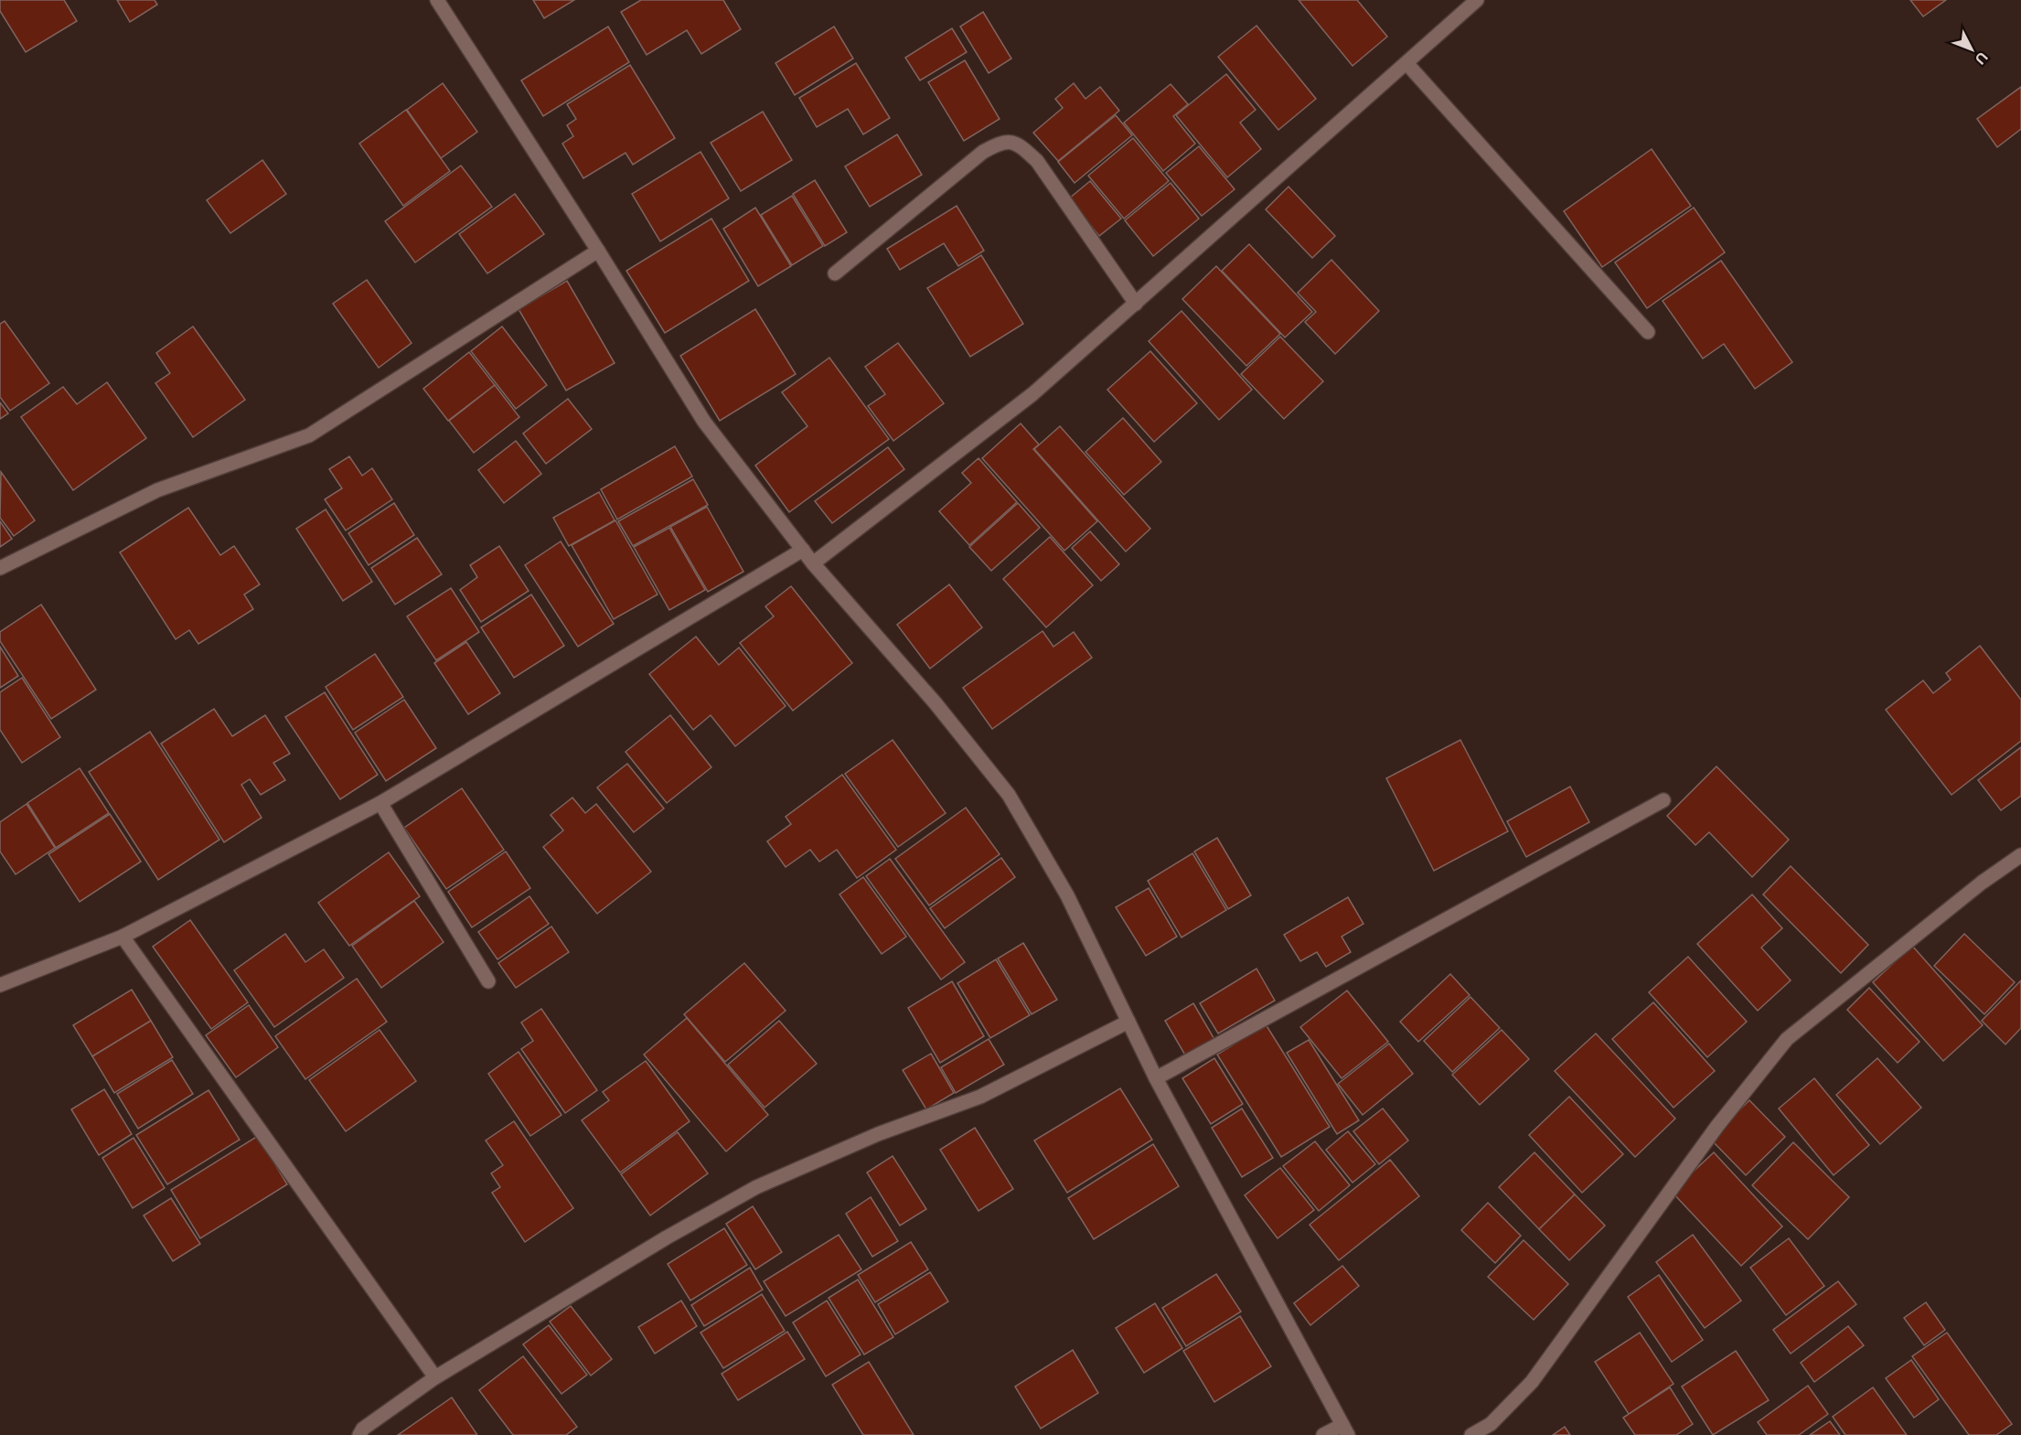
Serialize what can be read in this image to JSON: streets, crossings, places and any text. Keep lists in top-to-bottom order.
{
  "north": "bottom right"
}
